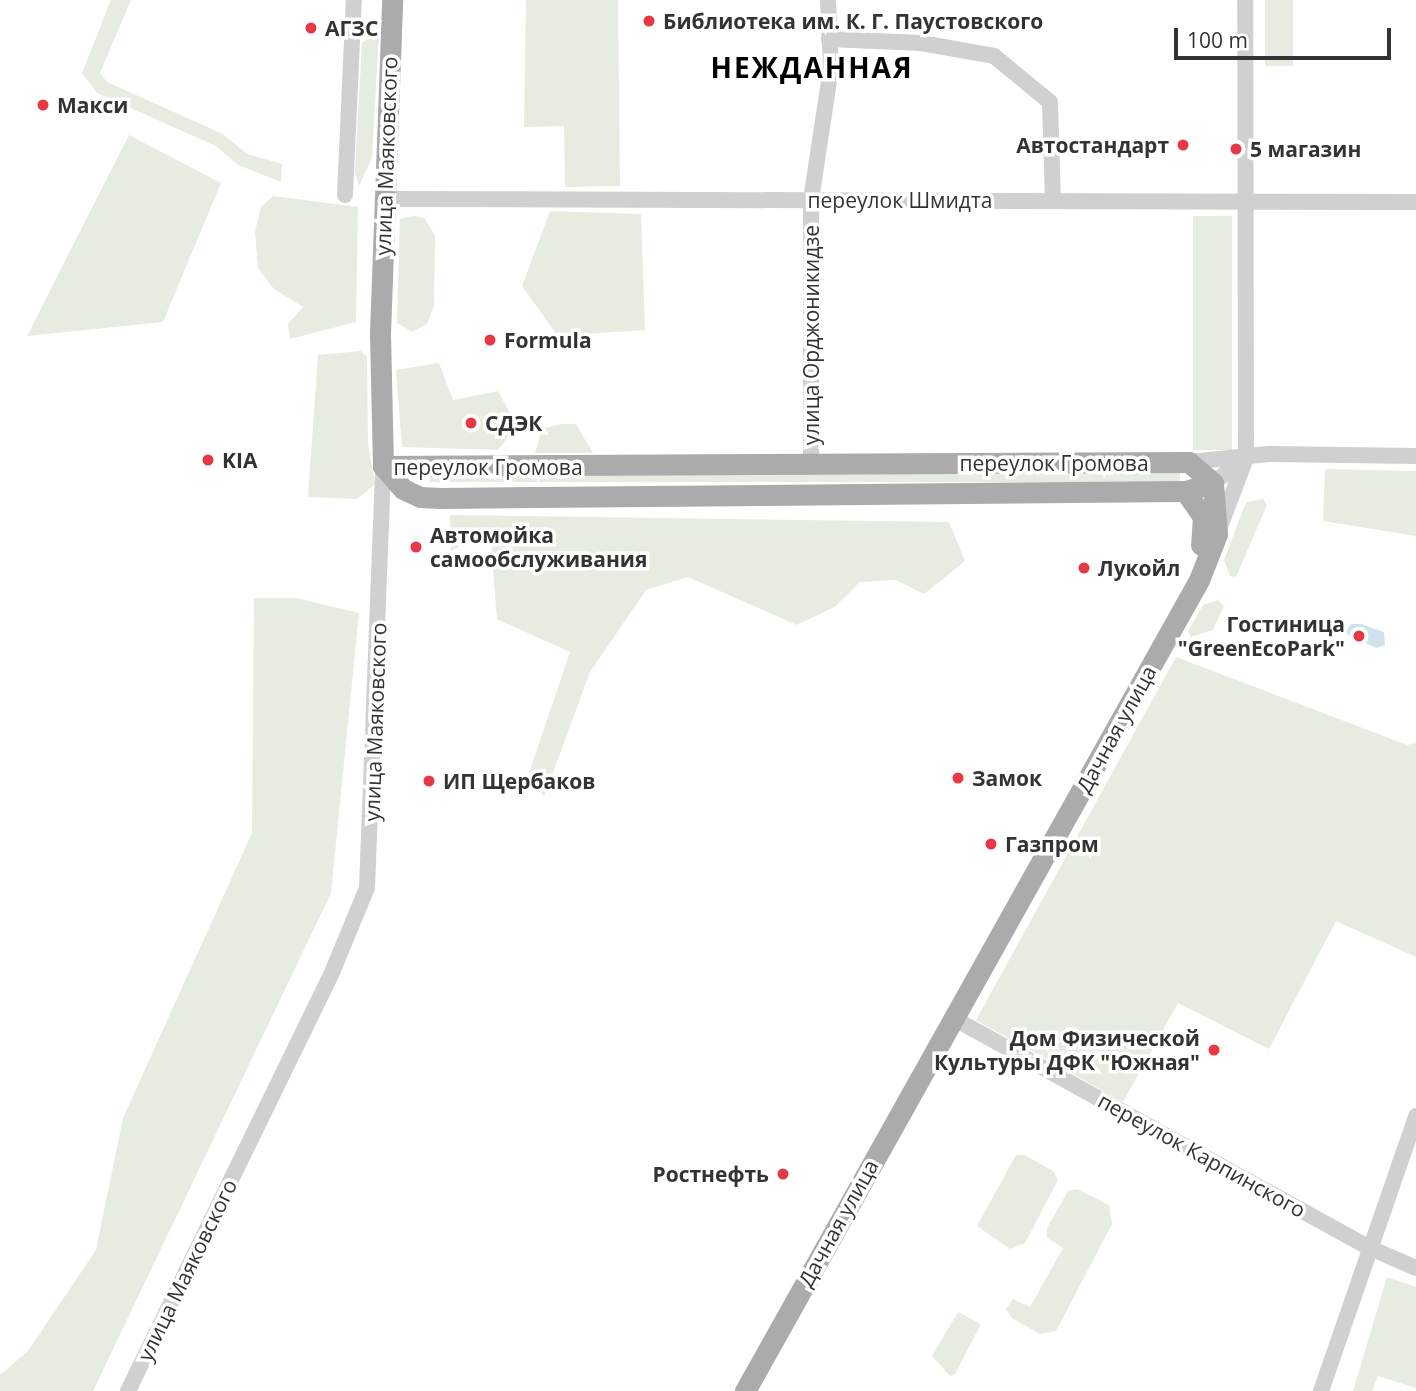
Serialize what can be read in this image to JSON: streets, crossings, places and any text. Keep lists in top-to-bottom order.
{
  "streets": {
    "main road": ["улица Маяковского", "переулок Громова", "Дачная улица"],
    "street": ["переулок Шмидта", "улица Орджоникидзе", "переулок Карпинского"]
  },
  "crossings": [
    ["улица Маяковского", "переулок Шмидта"],
    ["улица Маяковского", "переулок Громова"],
    ["переулок Шмидта", "улица Орджоникидзе"],
    ["переулок Шмидта", "Дачная улица"],
    ["улица Орджоникидзе", "переулок Громова"],
    ["переулок Громова", "Дачная улица"],
    ["Дачная улица", "переулок Карпинского"]
  ],
  "districts": ["НЕЖДАННАЯ"],
  "places": [
    "Библиотека им. К. Г. Паустовского",
    "АГЗС",
    "Макси",
    "Автостандарт",
    "5 магазин",
    "Formula",
    "СДЭК",
    "KIA",
    "Автомойка самообслуживания",
    "Лукойл",
    "Гостиница \"GreenEcoPark\"",
    "Замок",
    "ИП Щербаков",
    "Газпром",
    "Дом Физической Культуры ДФК \"Южная\"",
    "Ростнефть"
  ],
  "scale_bar": "100 m"
}
